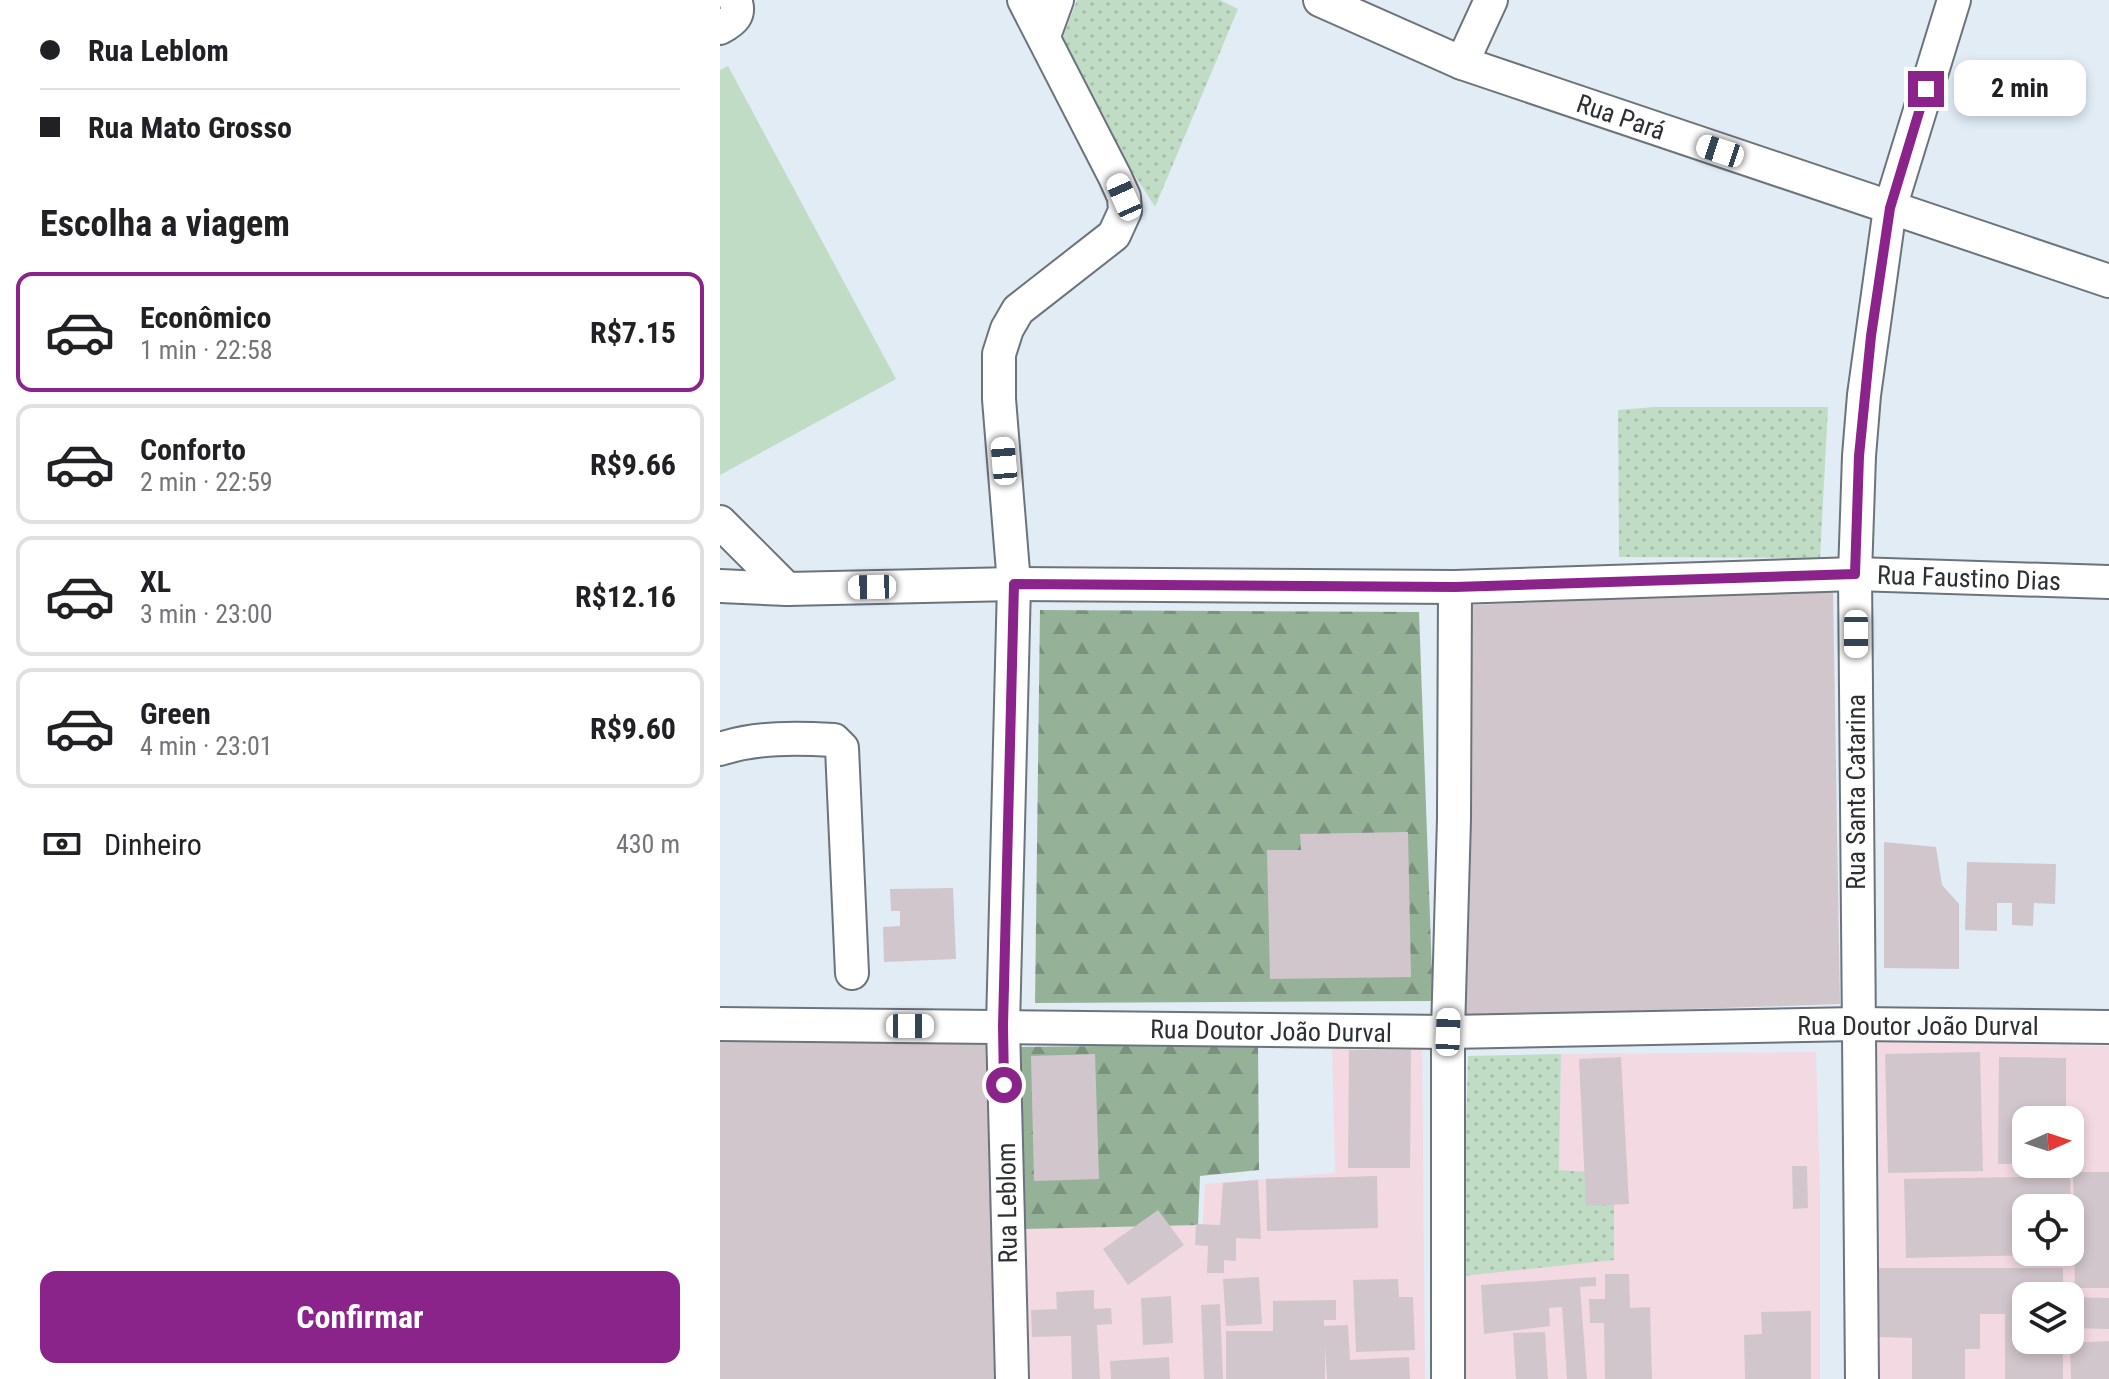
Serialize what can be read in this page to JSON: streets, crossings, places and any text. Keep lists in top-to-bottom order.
{
  "streets": {
    "street": [
      "Rua Pará",
      "Rua Faustino Dias",
      "Rua Santa Catarina",
      "Rua Doutor João Durval",
      "Rua Leblom"
    ]
  },
  "crossings": [
    ["Rua Pará", "Rua Santa Catarina"],
    ["Rua Faustino Dias", "Rua Santa Catarina"],
    ["Rua Faustino Dias", "Rua Leblom"],
    ["Rua Santa Catarina", "Rua Doutor João Durval"],
    ["Rua Doutor João Durval", "Rua Leblom"]
  ],
  "north": "right",
  "page": {
    "banner": ["Rua Leblom", "Rua Mato Grosso"],
    "bubble": "2 min",
    "heading": "Escolha a viagem",
    "list": [
      {
        "name": "Econômico",
        "note": "1 min · 22:58",
        "value": "R$7.15"
      },
      {
        "name": "Conforto",
        "note": "2 min · 22:59",
        "value": "R$9.66"
      },
      {
        "name": "XL",
        "note": "3 min · 23:00",
        "value": "R$12.16"
      },
      {
        "name": "Green",
        "note": "4 min · 23:01",
        "value": "R$9.60"
      }
    ],
    "pay": ["Dinheiro", "430 m"],
    "buttons": "Confirmar"
  }
}
